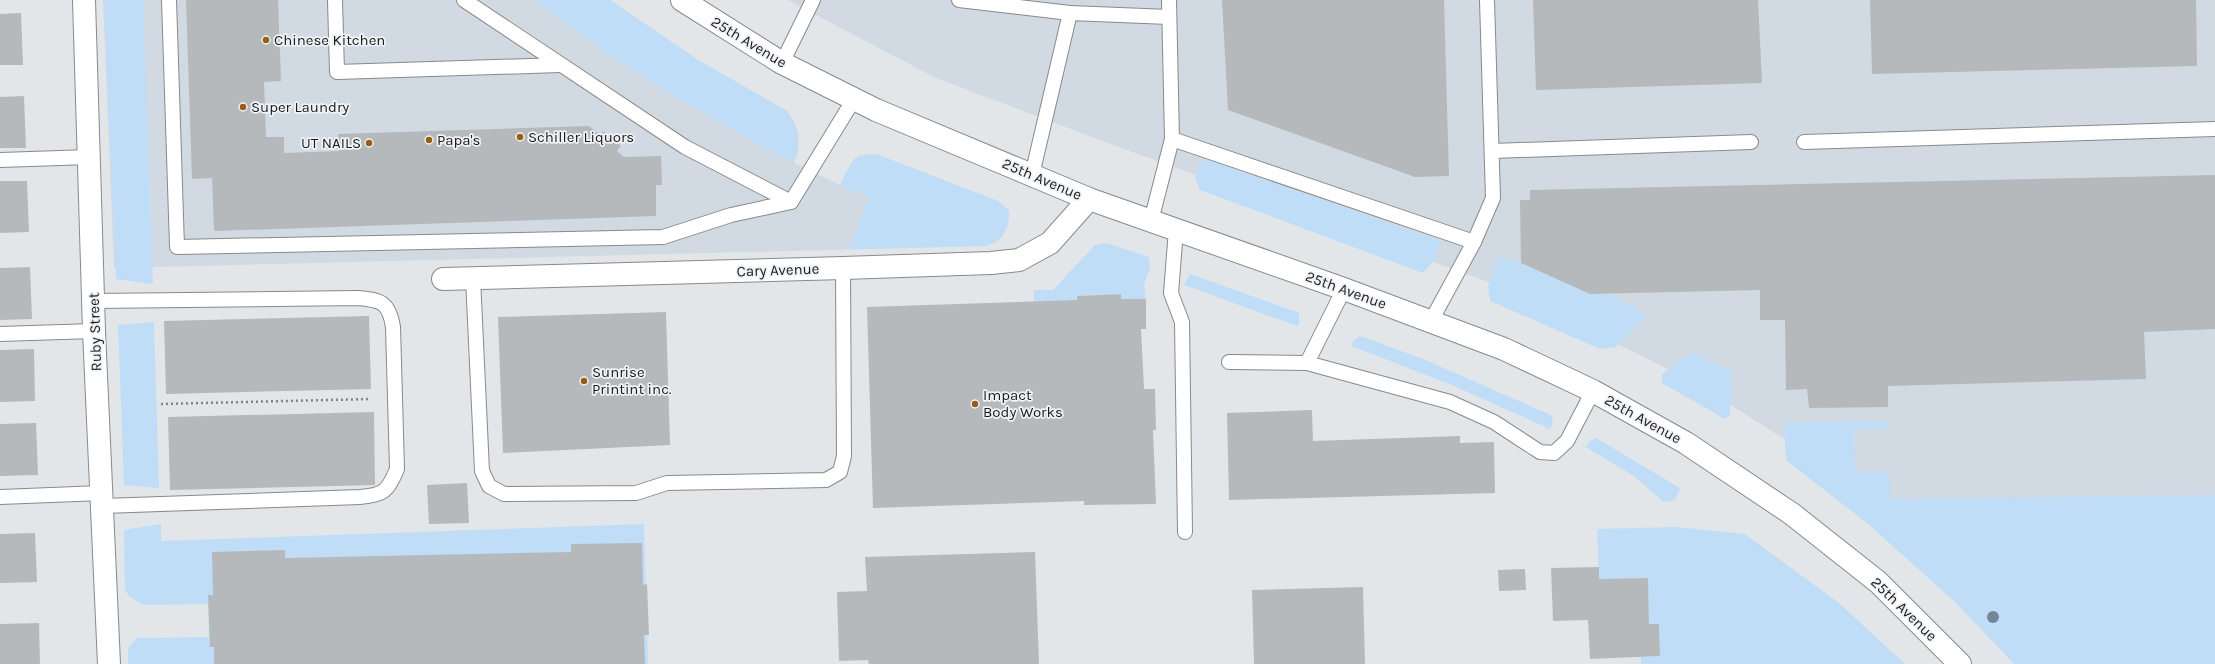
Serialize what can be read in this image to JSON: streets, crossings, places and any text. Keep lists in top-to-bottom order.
{
  "streets": {
    "street": ["25th Avenue", "Cary Avenue", "Ruby Street"]
  },
  "crossings": [
    ["25th Avenue", "Cary Avenue"]
  ],
  "places": [
    "Chinese Kitchen",
    "Super Laundry",
    "Schiller Liquors",
    "Papa's",
    "UT NAILS",
    "Sunrise Printint inc.",
    "Impact Body Works"
  ]
}
